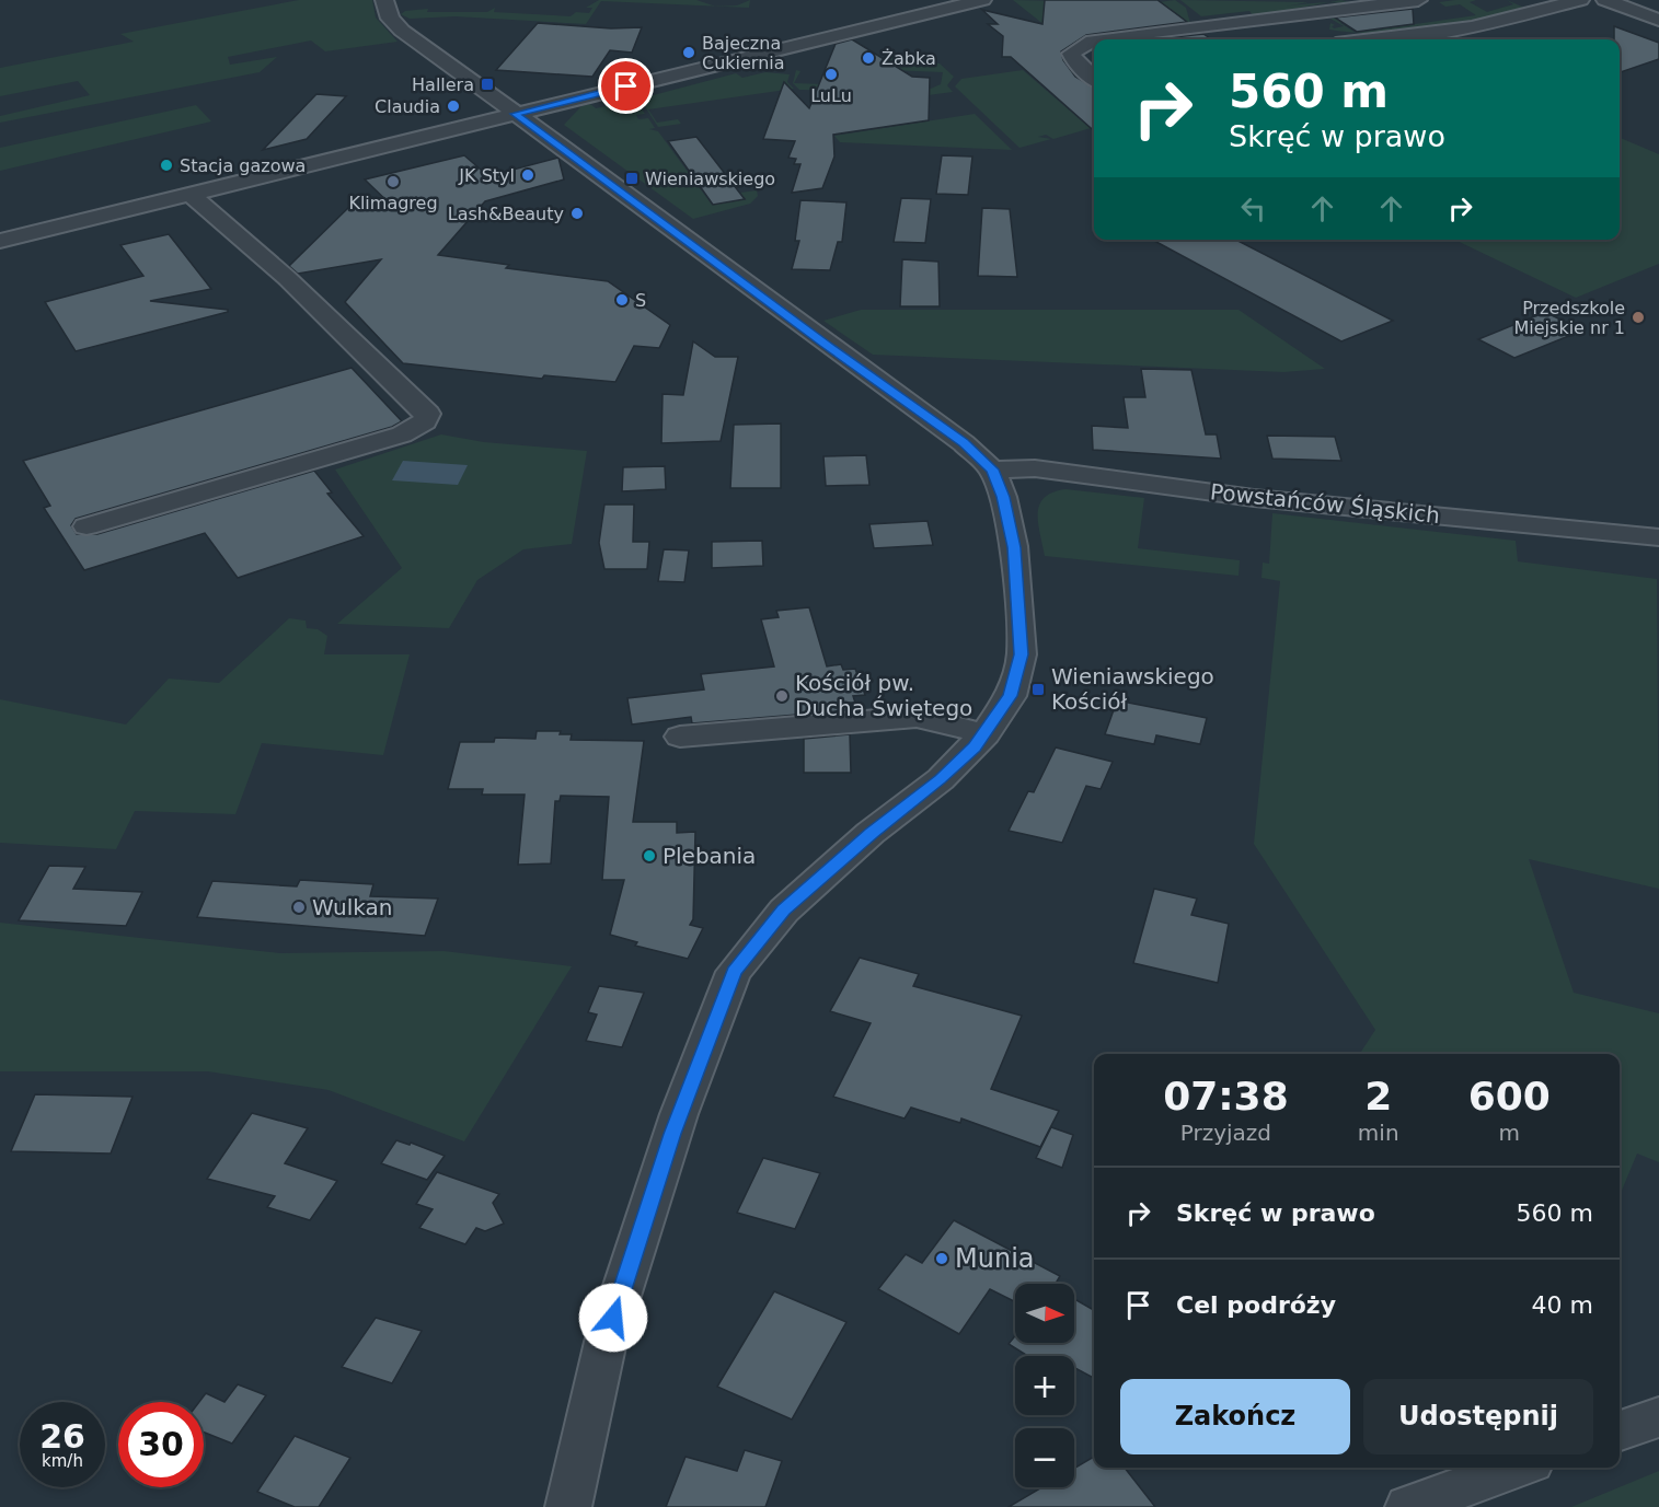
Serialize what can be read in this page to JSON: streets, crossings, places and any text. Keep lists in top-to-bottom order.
{
  "streets": {
    "street": ["Powstańców Śląskich"]
  },
  "places": {
    "other": [
      "Bajeczna Cukiernia",
      "Żabka",
      "LuLu",
      "Claudia",
      "Stacja gazowa",
      "JK Styl",
      "Klimagreg",
      "Lash&Beauty",
      "S",
      "Przedszkole Miejskie nr 1",
      "Kościół pw. Ducha Świętego",
      "Plebania",
      "Wulkan",
      "Munia"
    ],
    "transit": ["Hallera", "Wieniawskiego", "Wieniawskiego Kościół"]
  },
  "north": "right",
  "page": {
    "turn": ["560 m", "Skręć w prawo"],
    "eta": [
      "07:38",
      "Przyjazd",
      "2",
      "min",
      "600",
      "m"
    ],
    "list": [
      {
        "name": "Skręć w prawo",
        "value": "560 m"
      },
      {
        "name": "Cel podróży",
        "value": "40 m"
      }
    ],
    "map_buttons": ["+", "−"],
    "buttons": ["Zakończ", "Udostępnij"],
    "speed": "26 km/h",
    "limit": "30"
  }
}
